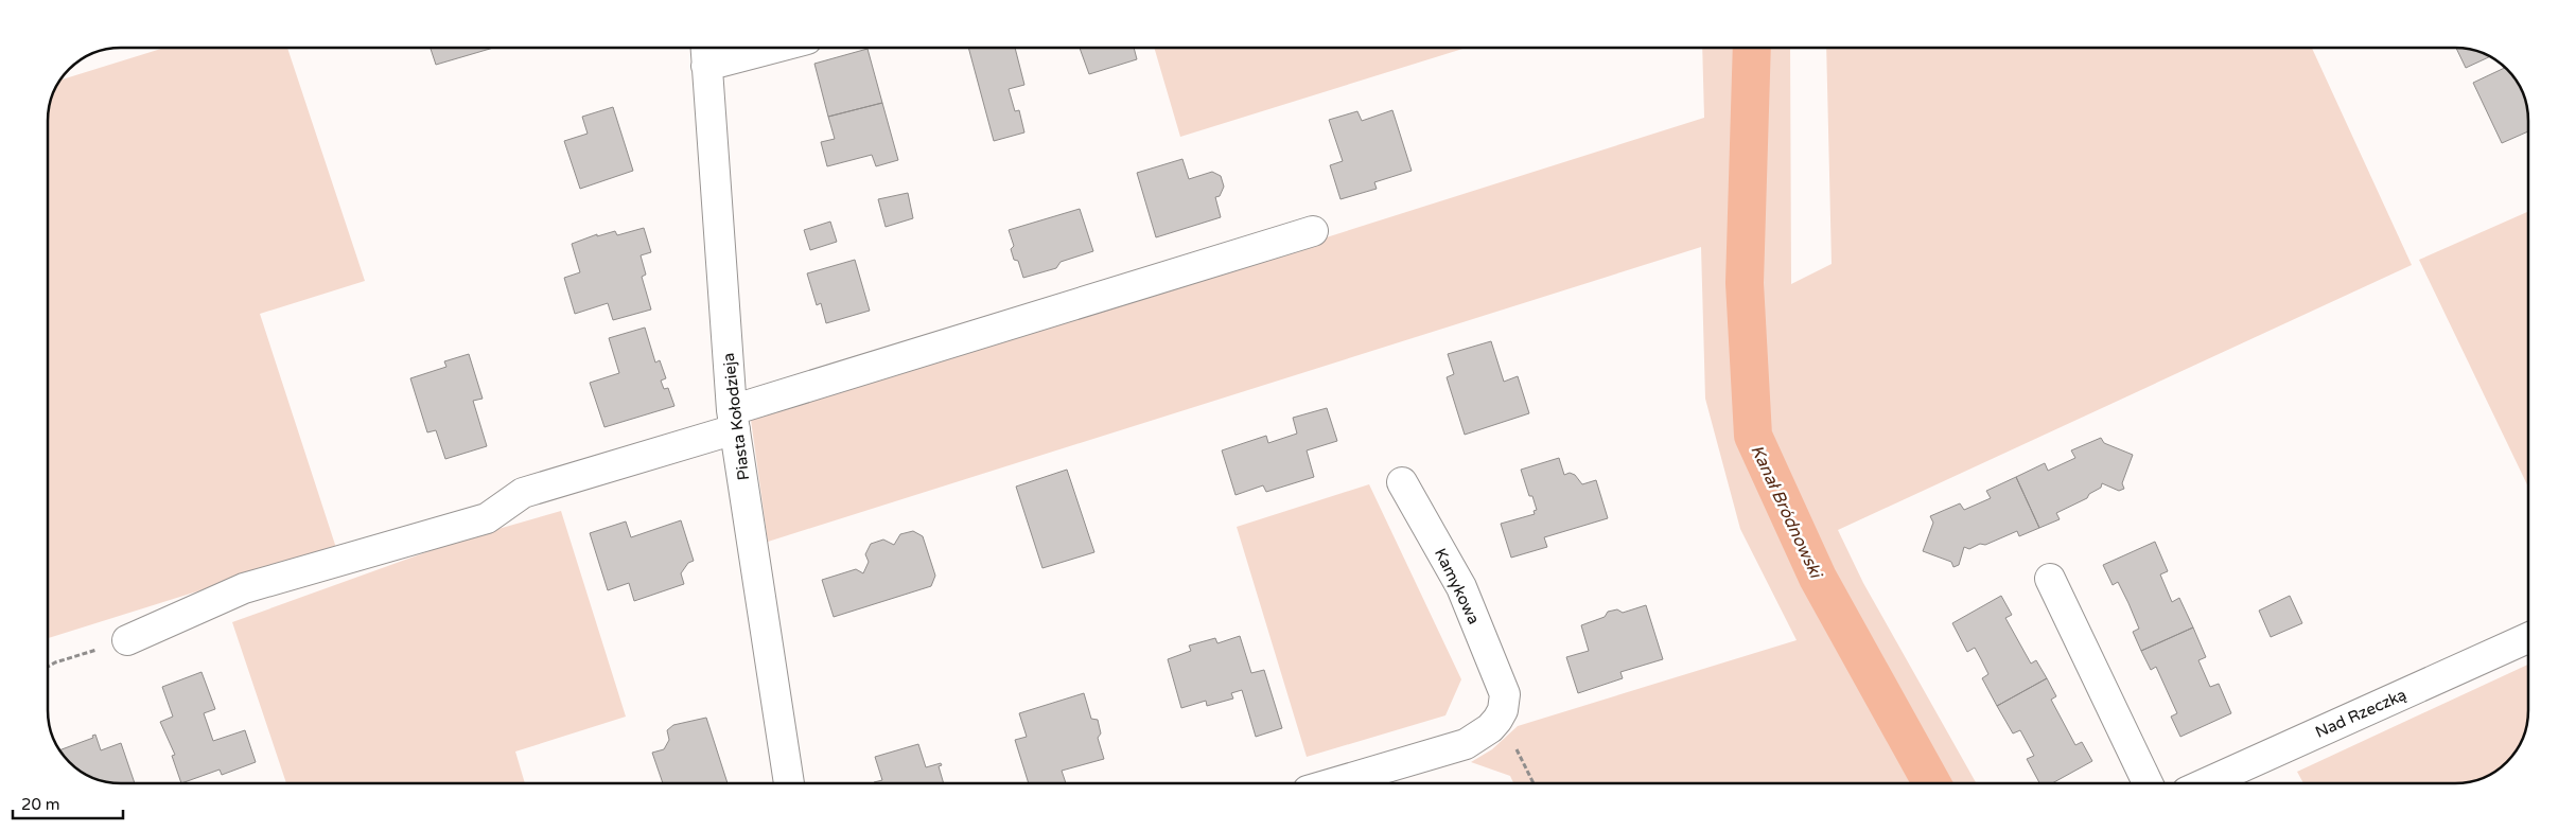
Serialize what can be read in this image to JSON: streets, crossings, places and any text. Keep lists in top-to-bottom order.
{
  "streets": {
    "street": ["Piasta Kołodzieja", "Kamykowa", "Nad Rzeczką"]
  },
  "water": ["Kanał Bródnowski"],
  "scale_bar": "20 m"
}
